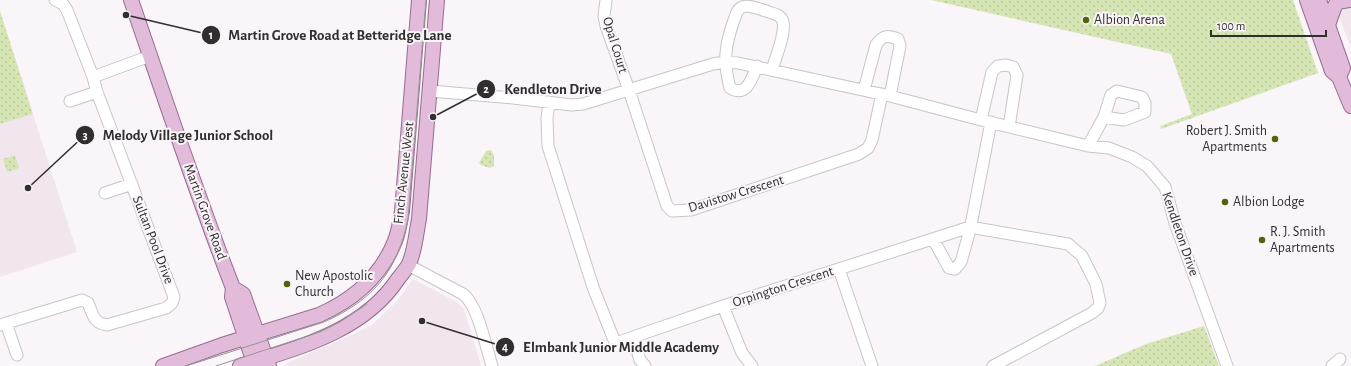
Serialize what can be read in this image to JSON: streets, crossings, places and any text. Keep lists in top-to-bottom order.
{
  "streets": {
    "main road": ["Finch Avenue West", "Martin Grove Road"],
    "street": [
      "Opal Court",
      "Davistow Crescent",
      "Kendleton Drive",
      "Sultan Pool Drive",
      "Orpington Crescent"
    ]
  },
  "crossings": [
    ["Opal Court", "Davistow Crescent"],
    ["Opal Court", "Kendleton Drive"],
    ["Finch Avenue West", "Martin Grove Road"],
    ["Finch Avenue West", "Kendleton Drive"],
    ["Davistow Crescent", "Kendleton Drive"],
    ["Kendleton Drive", "Orpington Crescent"]
  ],
  "places": [
    "Martin Grove Road at Betteridge Lane",
    "Albion Arena",
    "Kendleton Drive",
    "Robert J. Smith Apartments",
    "Melody Village Junior School",
    "Albion Lodge",
    "R. J. Smith Apartments",
    "New Apostolic Church",
    "Elmbank Junior Middle Academy"
  ],
  "scale_bar": "100 m"
}
